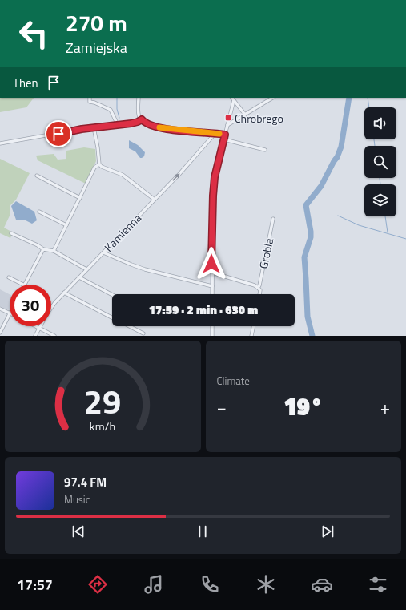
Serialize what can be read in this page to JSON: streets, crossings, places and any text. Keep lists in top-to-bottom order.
{
  "streets": {
    "street": ["Kamienna", "Grobla"]
  },
  "places": {
    "transit": ["Chrobrego"]
  },
  "page": {
    "turn": ["270 m", "Zamiejska"],
    "then": "Then",
    "limit": "30",
    "trip": "17:59 · 2 min · 630 m",
    "tile": "Climate",
    "heat": ["−", "19°", "+"],
    "song": ["97.4 FM", "Music"],
    "tabs": "17:57",
    "gauge": ["29", "km/h"]
  }
}
